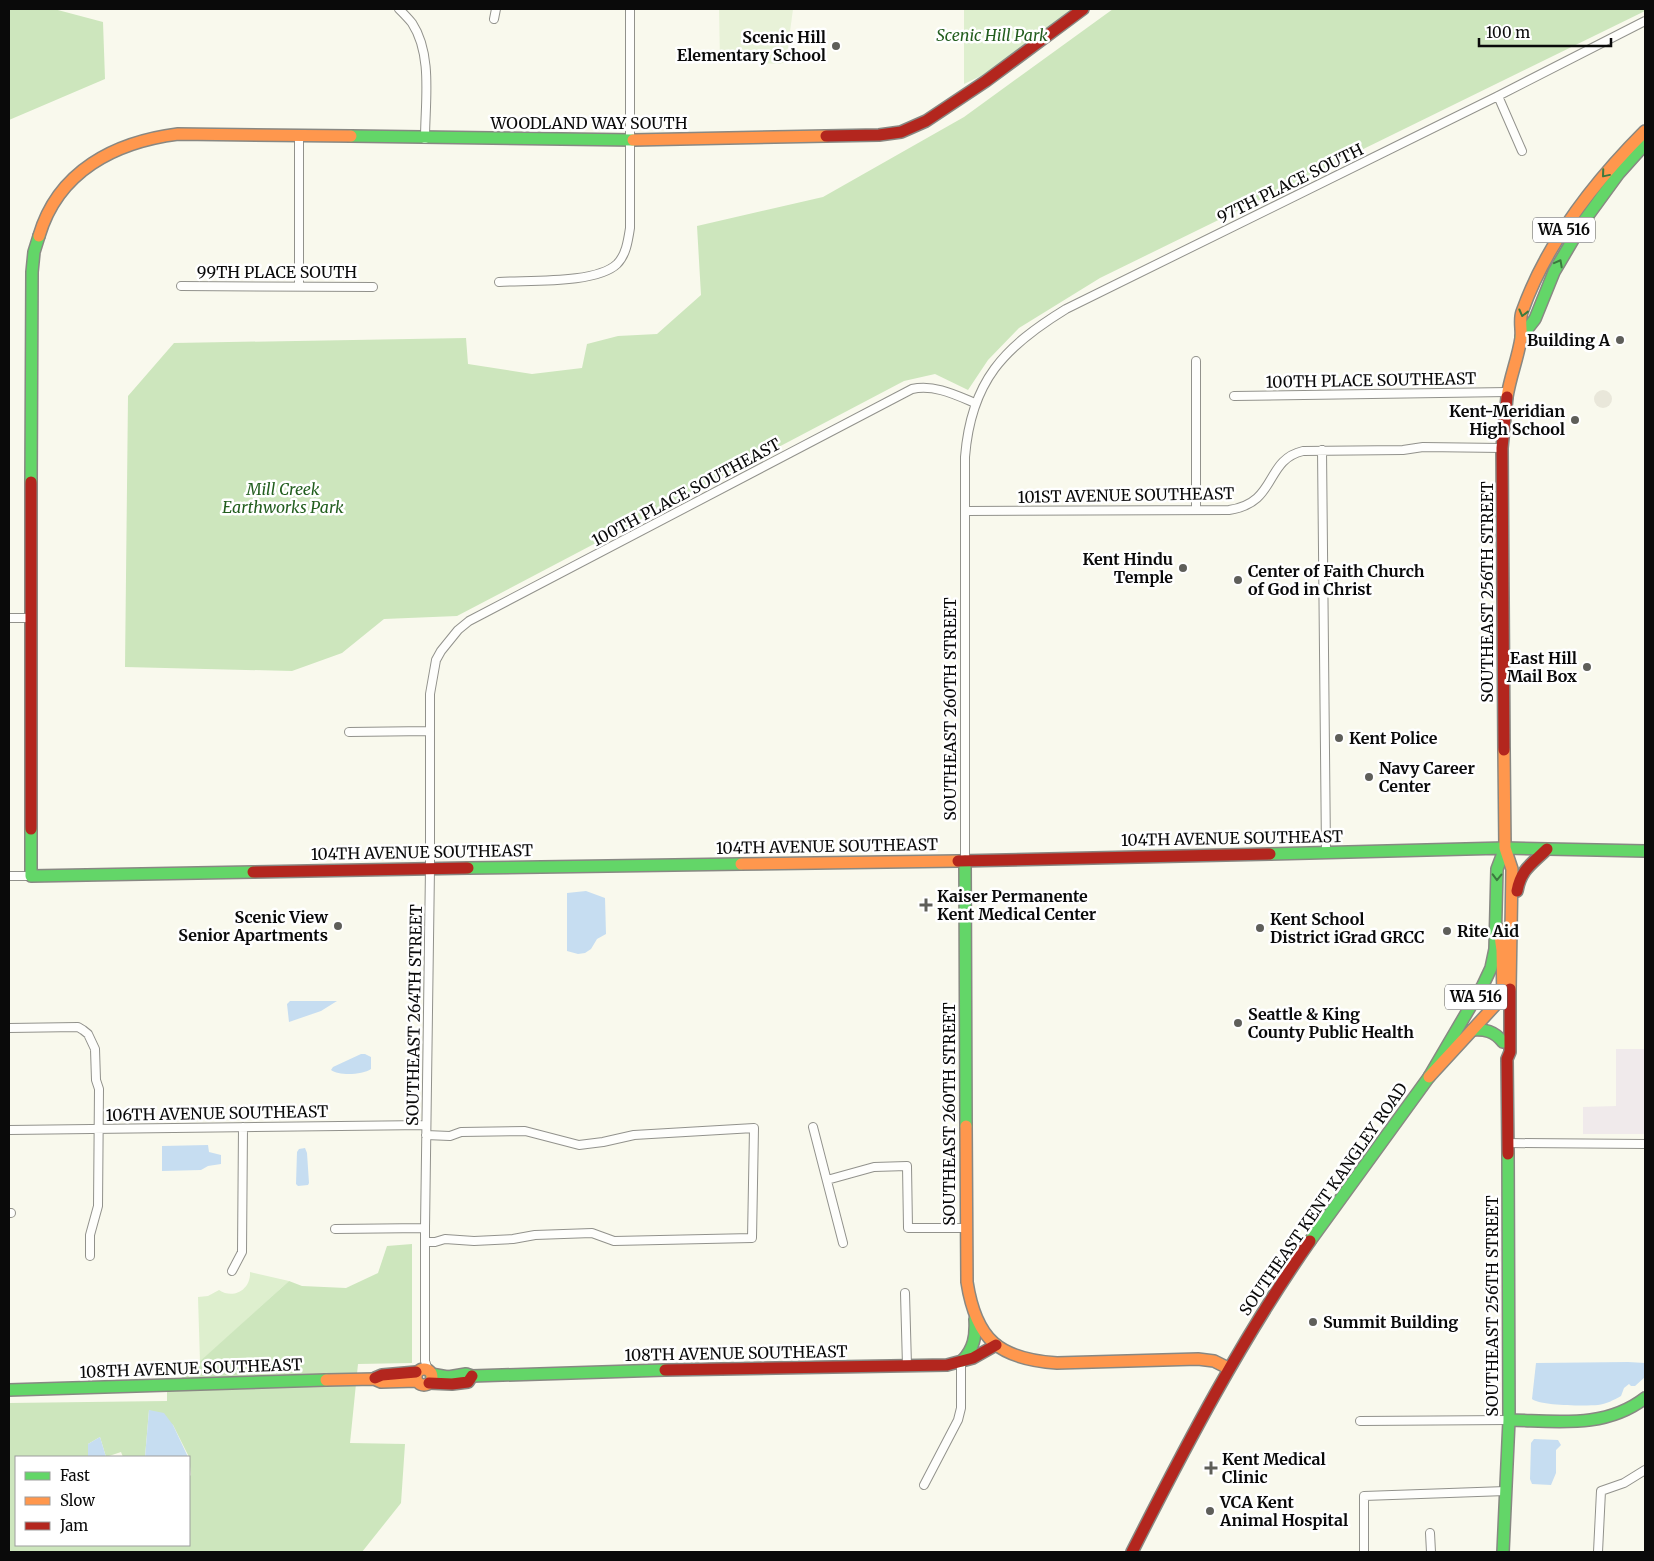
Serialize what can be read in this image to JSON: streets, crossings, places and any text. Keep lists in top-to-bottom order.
{
  "streets": {
    "street": [
      "WOODLAND WAY SOUTH",
      "97TH PLACE SOUTH",
      "WA 516",
      "99TH PLACE SOUTH",
      "100TH PLACE SOUTHEAST",
      "101ST AVENUE SOUTHEAST",
      "SOUTHEAST 256TH STREET",
      "SOUTHEAST 260TH STREET",
      "104TH AVENUE SOUTHEAST",
      "SOUTHEAST 264TH STREET",
      "106TH AVENUE SOUTHEAST",
      "SOUTHEAST KENT KANGLEY ROAD",
      "108TH AVENUE SOUTHEAST"
    ]
  },
  "crossings": [
    ["WOODLAND WAY SOUTH", "104TH AVENUE SOUTHEAST"],
    ["97TH PLACE SOUTH", "100TH PLACE SOUTHEAST"],
    ["97TH PLACE SOUTH", "SOUTHEAST 260TH STREET"],
    ["100TH PLACE SOUTHEAST", "SOUTHEAST 256TH STREET"],
    ["100TH PLACE SOUTHEAST", "SOUTHEAST 260TH STREET"],
    ["100TH PLACE SOUTHEAST", "SOUTHEAST 264TH STREET"],
    ["101ST AVENUE SOUTHEAST", "SOUTHEAST 256TH STREET"],
    ["101ST AVENUE SOUTHEAST", "SOUTHEAST 260TH STREET"],
    ["SOUTHEAST 256TH STREET", "104TH AVENUE SOUTHEAST"],
    ["SOUTHEAST 256TH STREET", "SOUTHEAST KENT KANGLEY ROAD"],
    ["SOUTHEAST 260TH STREET", "104TH AVENUE SOUTHEAST"],
    ["SOUTHEAST 260TH STREET", "108TH AVENUE SOUTHEAST"],
    ["104TH AVENUE SOUTHEAST", "SOUTHEAST 264TH STREET"],
    ["SOUTHEAST 264TH STREET", "106TH AVENUE SOUTHEAST"],
    ["SOUTHEAST 264TH STREET", "108TH AVENUE SOUTHEAST"]
  ],
  "parks": ["Scenic Hill Park", "Mill Creek Earthworks Park"],
  "places": {
    "other": [
      "Scenic Hill Elementary School",
      "Building A",
      "Kent-Meridian High School",
      "Kent Hindu Temple",
      "Center of Faith Church of God in Christ",
      "East Hill Mail Box",
      "Kent Police",
      "Navy Career Center",
      "Scenic View Senior Apartments",
      "Kent School District iGrad GRCC",
      "Rite Aid",
      "Seattle & King County Public Health",
      "Summit Building",
      "VCA Kent Animal Hospital"
    ],
    "health": ["Kaiser Permanente Kent Medical Center", "Kent Medical Clinic"]
  },
  "legend": ["Fast", "Slow", "Jam"],
  "scale_bar": "100 m"
}
